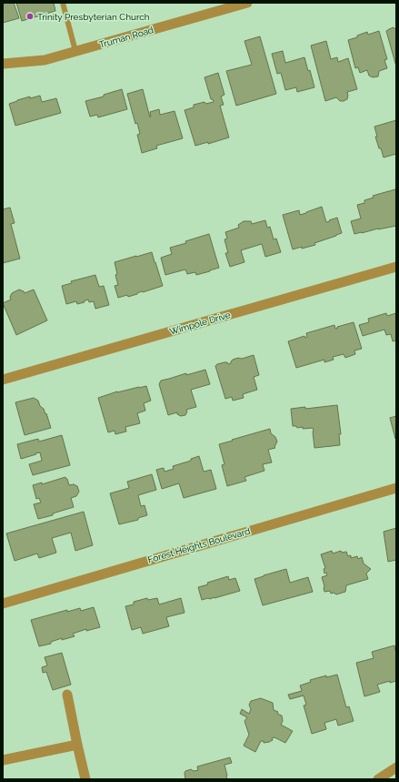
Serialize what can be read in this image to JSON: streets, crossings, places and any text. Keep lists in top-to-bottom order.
{
  "streets": {
    "street": ["Truman Road", "Wimpole Drive", "Forest Heights Boulevard"]
  },
  "places": ["Trinity Presbyterian Church"]
}
